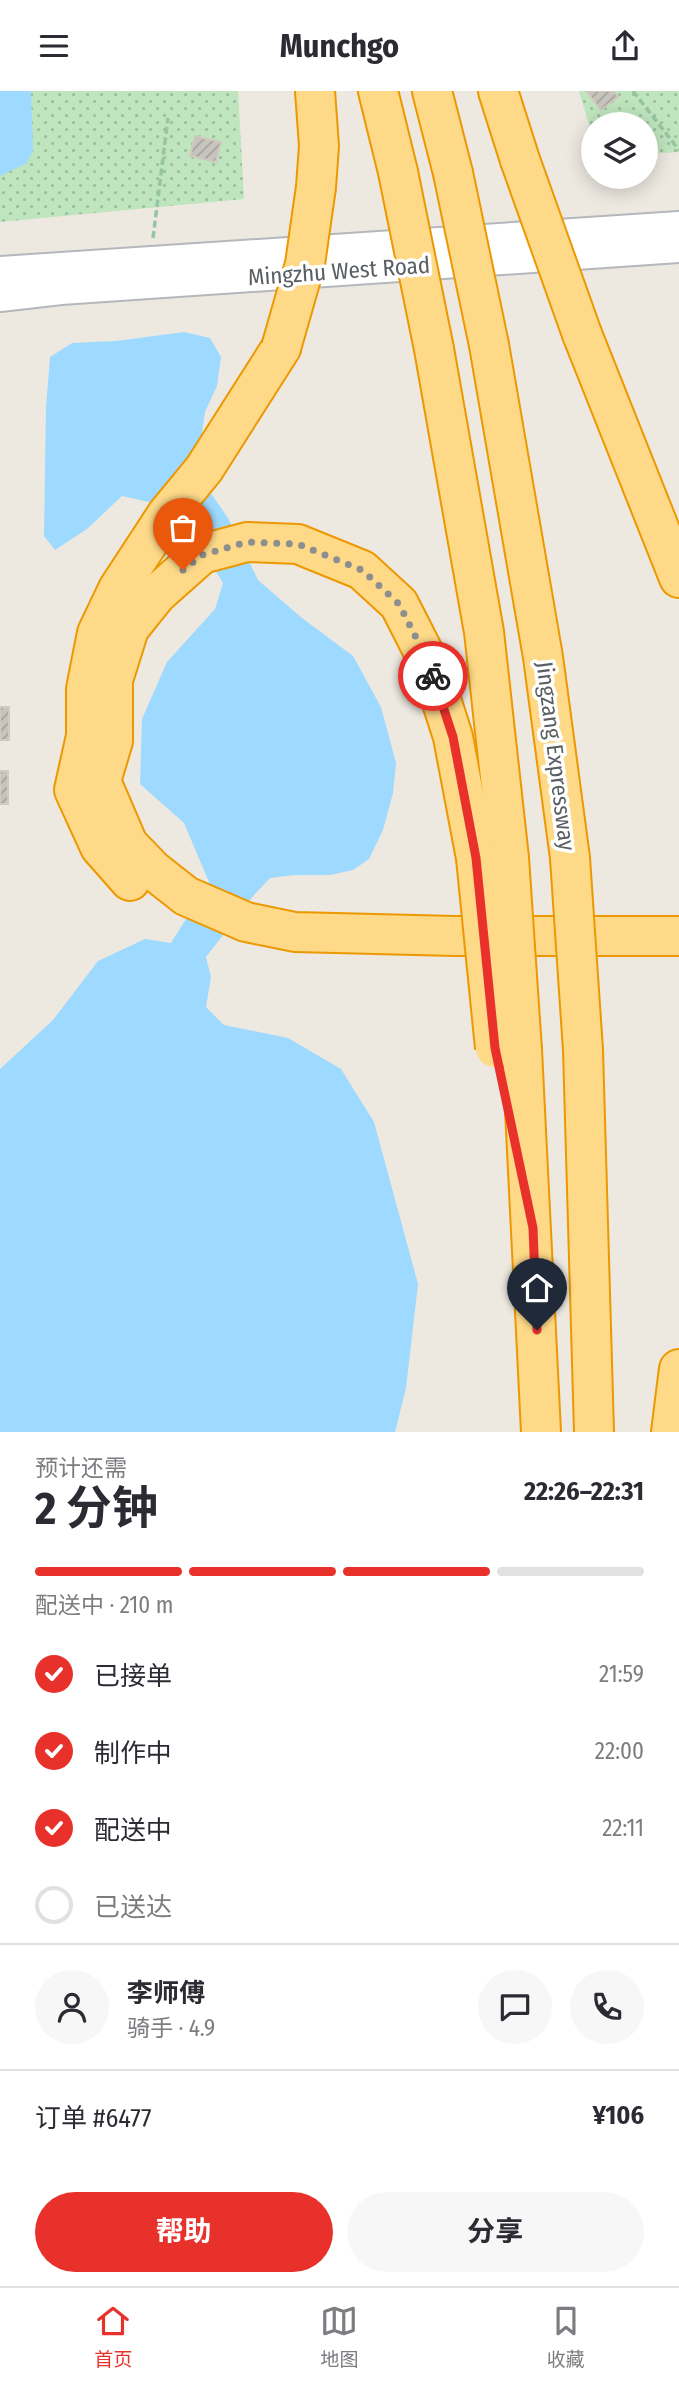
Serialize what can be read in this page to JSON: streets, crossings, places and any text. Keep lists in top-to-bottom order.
{
  "streets": {
    "highway": ["Jingzang Expressway"],
    "street": ["Mingzhu West Road"]
  },
  "page": {
    "header": "Munchgo",
    "heading": ["2 分钟", "预计还需", "22:26–22:31"],
    "panel": [
      "李师傅",
      "骑手 · 4.9",
      "订单 #6477",
      "¥106"
    ],
    "bar": "配送中 · 210 m",
    "list": [
      ["已接单", "21:59"],
      ["制作中", "22:00"],
      ["配送中", "22:11"],
      "已送达"
    ],
    "buttons": ["帮助", "分享"],
    "tabs": ["首页", "地图", "收藏"]
  }
}
